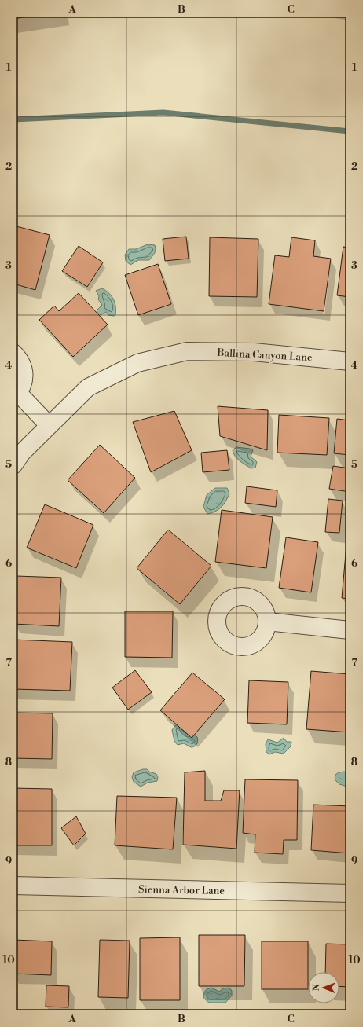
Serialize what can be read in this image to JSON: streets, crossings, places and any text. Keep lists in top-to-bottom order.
{
  "streets": {
    "street": ["Ballina Canyon Lane", "Sienna Arbor Lane"]
  },
  "north": "left",
  "grid": {
    "columns": ["A", "B", "C"],
    "rows": [
      "1",
      "2",
      "3",
      "4",
      "5",
      "6",
      "7",
      "8",
      "9",
      "10"
    ]
  }
}
